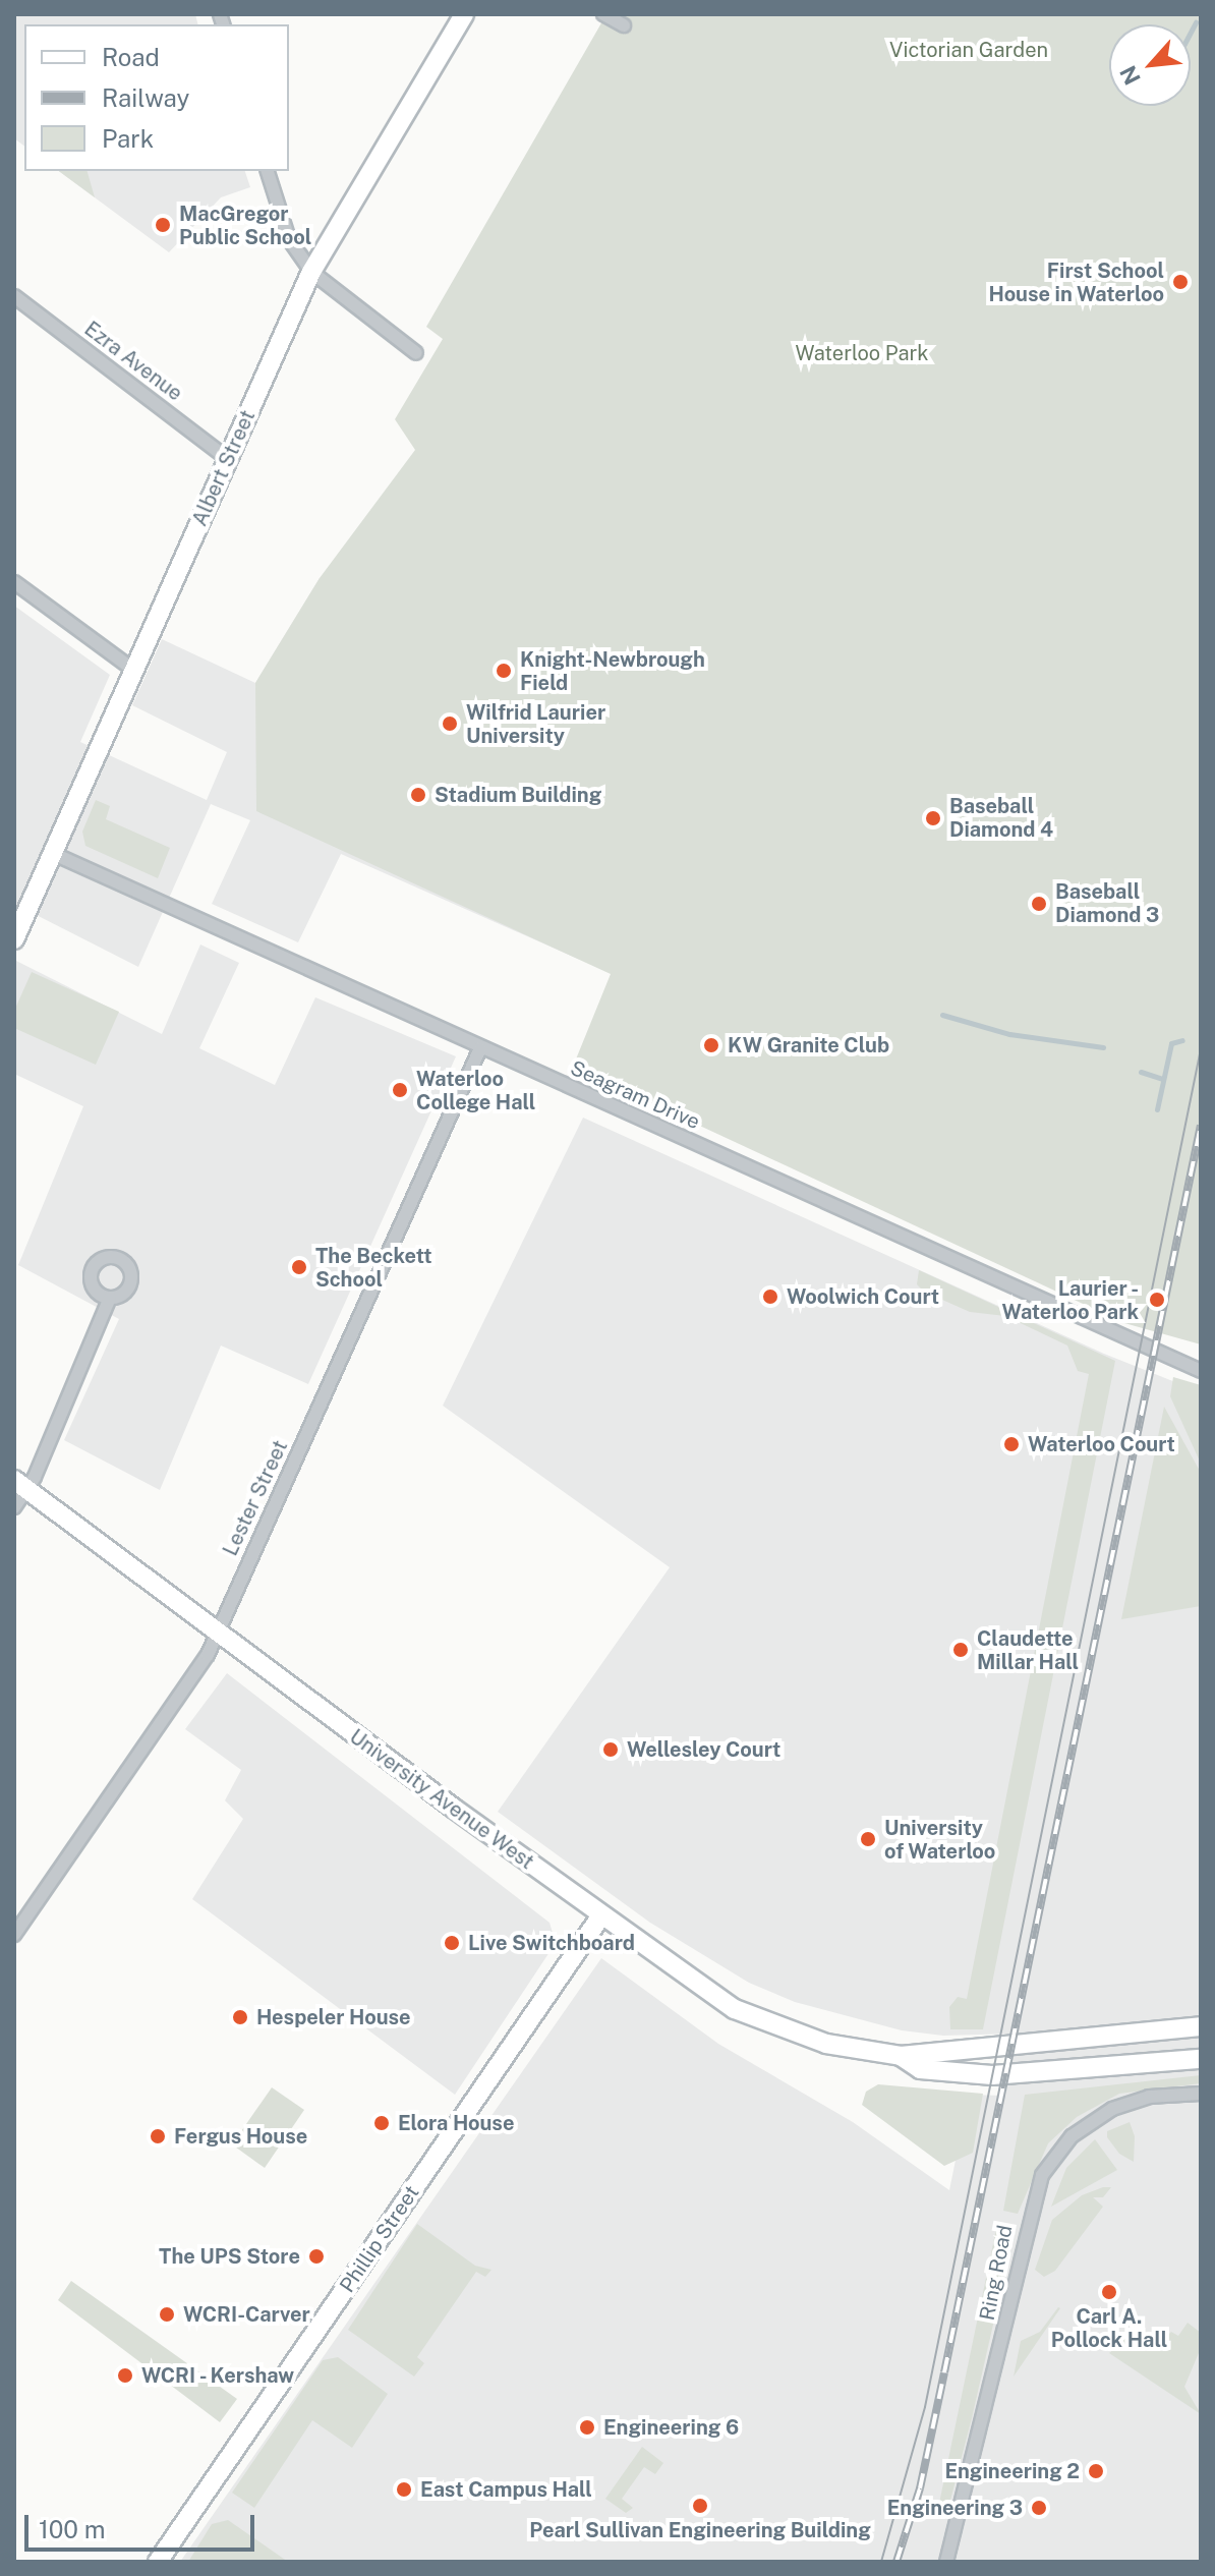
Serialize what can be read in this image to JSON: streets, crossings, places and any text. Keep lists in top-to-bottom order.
{
  "streets": {
    "street": [
      "Ezra Avenue",
      "Albert Street",
      "Seagram Drive",
      "Lester Street",
      "University Avenue West",
      "Phillip Street",
      "Ring Road"
    ]
  },
  "crossings": [
    ["Ezra Avenue", "Albert Street"],
    ["Albert Street", "Seagram Drive"],
    ["Seagram Drive", "Lester Street"],
    ["Lester Street", "University Avenue West"],
    ["University Avenue West", "Phillip Street"]
  ],
  "parks": ["Victorian Garden", "Waterloo Park"],
  "places": [
    "MacGregor Public School",
    "First School House in Waterloo",
    "Knight-Newbrough Field",
    "Wilfrid Laurier University",
    "Stadium Building",
    "Baseball Diamond 4",
    "Baseball Diamond 3",
    "KW Granite Club",
    "Waterloo College Hall",
    "The Beckett School",
    "Woolwich Court",
    "Laurier - Waterloo Park",
    "Waterloo Court",
    "Claudette Millar Hall",
    "Wellesley Court",
    "University of Waterloo",
    "Live Switchboard",
    "Hespeler House",
    "Elora House",
    "Fergus House",
    "The UPS Store",
    "Carl A. Pollock Hall",
    "WCRI-Carver",
    "WCRI - Kershaw",
    "Engineering 6",
    "Engineering 2",
    "East Campus Hall",
    "Pearl Sullivan Engineering Building",
    "Engineering 3"
  ],
  "legend": ["Road", "Railway", "Park"],
  "scale_bar": "100 m",
  "north": "bottom left"
}
